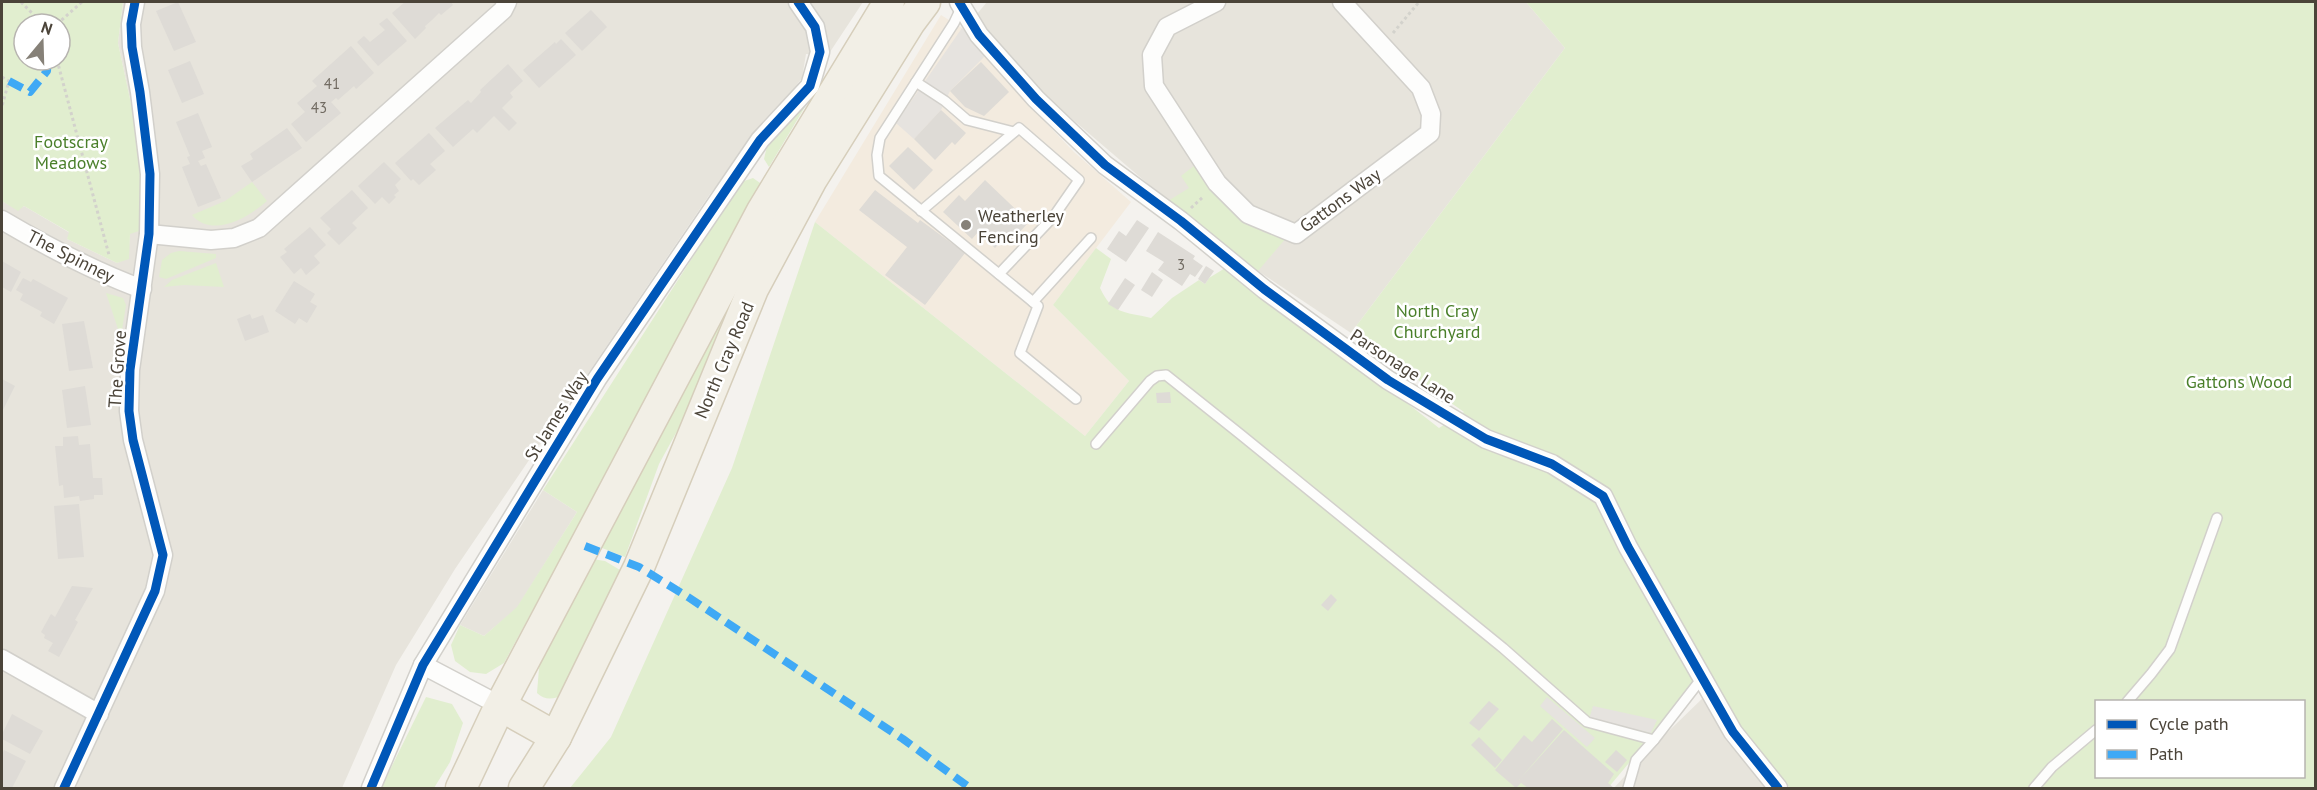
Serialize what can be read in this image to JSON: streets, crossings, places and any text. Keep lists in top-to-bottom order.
{
  "streets": {
    "main road": ["North Cray Road"],
    "street": [
      "Gattons Way",
      "The Spinney",
      "Parsonage Lane",
      "The Grove",
      "St James Way"
    ]
  },
  "crossings": [
    ["The Spinney", "The Grove"]
  ],
  "parks": ["Footscray Meadows", "North Cray Churchyard", "Gattons Wood"],
  "places": ["Weatherley Fencing"],
  "house_numbers": ["41", "43", "3"],
  "legend": ["Cycle path", "Path"],
  "north": "top"
}
